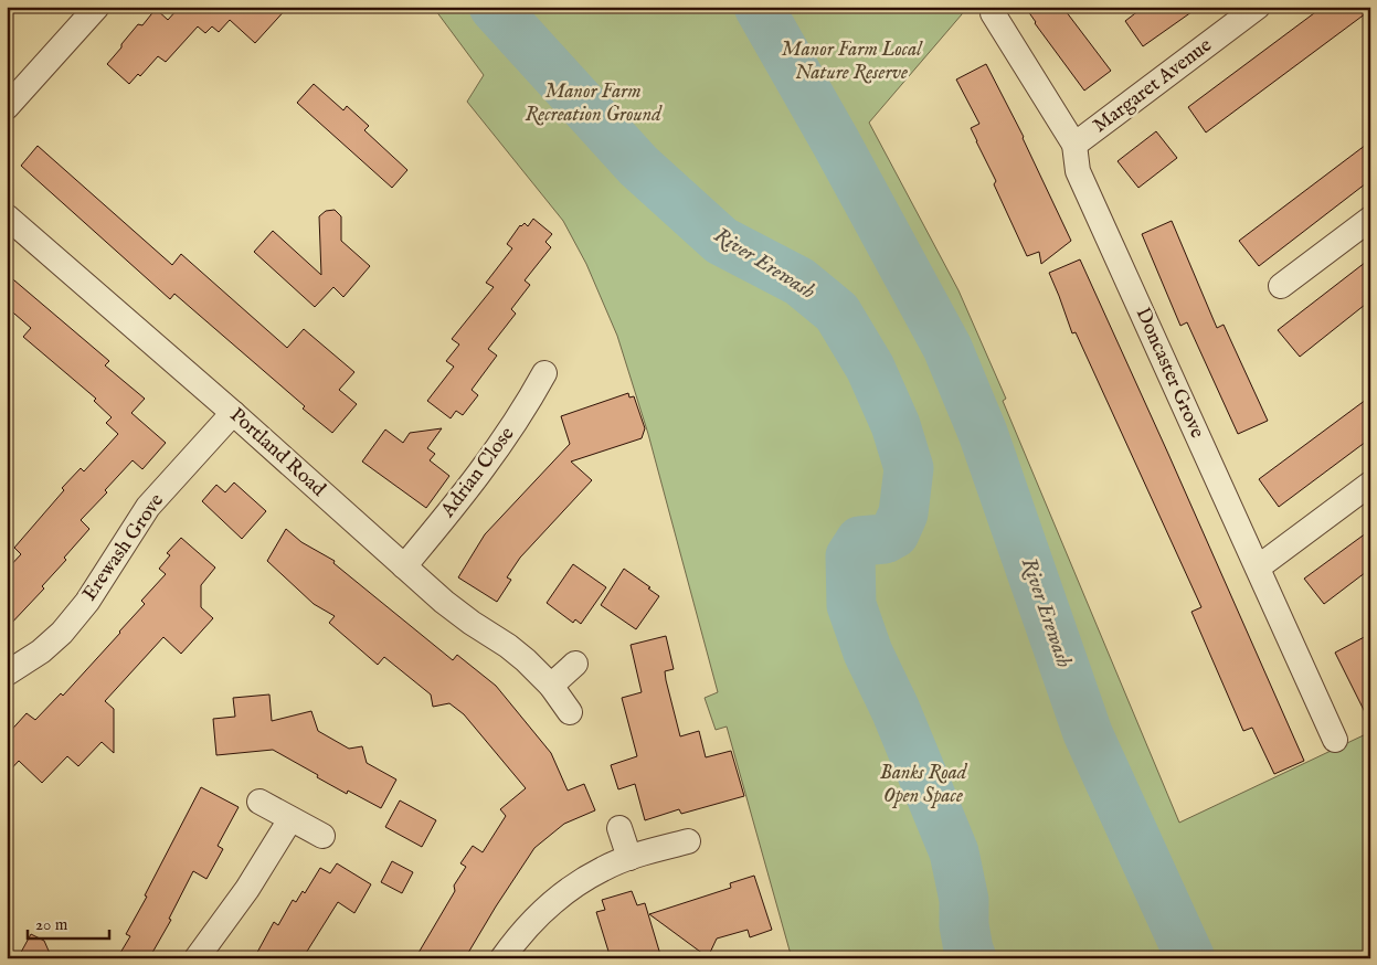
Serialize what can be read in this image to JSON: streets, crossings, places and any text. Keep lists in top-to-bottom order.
{
  "streets": {
    "street": [
      "Margaret Avenue",
      "Doncaster Grove",
      "Portland Road",
      "Adrian Close",
      "Erewash Grove"
    ]
  },
  "crossings": [
    ["Margaret Avenue", "Doncaster Grove"],
    ["Portland Road", "Adrian Close"],
    ["Portland Road", "Erewash Grove"]
  ],
  "water": ["River Erewash"],
  "parks": ["Manor Farm Local Nature Reserve", "Manor Farm Recreation Ground", "Banks Road Open Space"],
  "scale_bar": "20 m"
}
